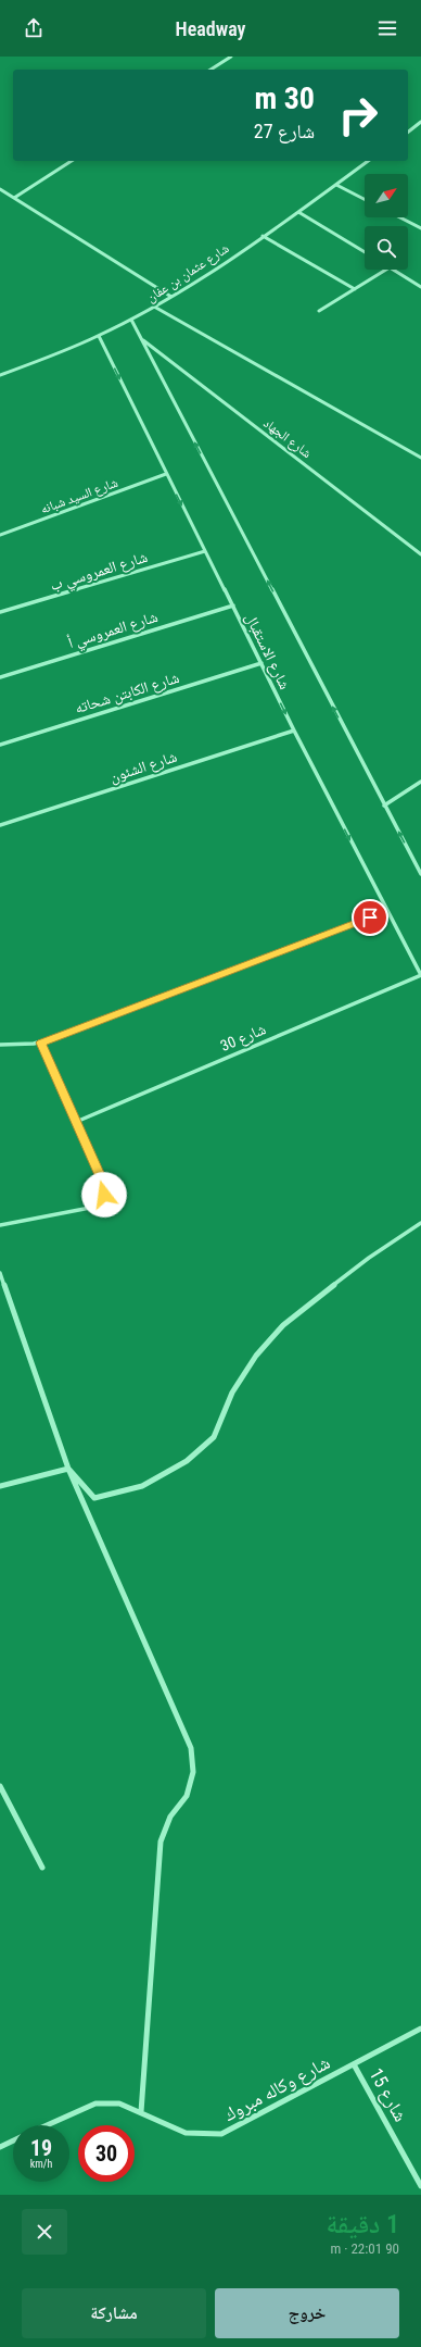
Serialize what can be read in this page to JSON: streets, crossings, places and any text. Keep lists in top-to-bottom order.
{
  "streets": {
    "street": [
      "شارع عثمان بن عفان",
      "شارع الجهاد",
      "شارع السيد شبانه",
      "شارع العمروسي ب",
      "شارع العمروسي أ",
      "شارع الاستقبال",
      "شارع الكابتن شحاته",
      "شارع الشئون",
      "شارع 30",
      "شارع وكاله مبروك",
      "شارع 15"
    ]
  },
  "crossings": [
    ["شارع عثمان بن عفان", "شارع الاستقبال"],
    ["شارع الجهاد", "شارع الاستقبال"],
    ["شارع السيد شبانه", "شارع الاستقبال"],
    ["شارع العمروسي ب", "شارع الاستقبال"],
    ["شارع العمروسي أ", "شارع الاستقبال"],
    ["شارع الاستقبال", "شارع الكابتن شحاته"],
    ["شارع الاستقبال", "شارع الشئون"],
    ["شارع الاستقبال", "شارع 30"],
    ["شارع وكاله مبروك", "شارع 15"]
  ],
  "north": "top right",
  "page": {
    "header": "Headway",
    "turn": ["30 m", "شارع 27"],
    "speed": "19 km/h",
    "limit": "30",
    "heading": ["1 دقيقة", "90 m · 22:01"],
    "buttons": ["خروج", "مشاركة"]
  }
}
